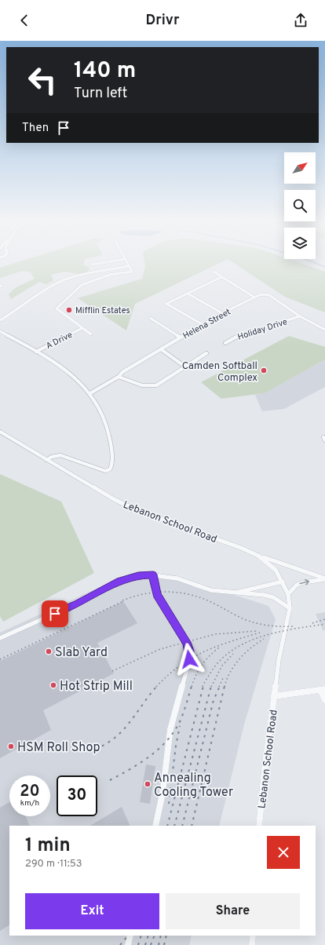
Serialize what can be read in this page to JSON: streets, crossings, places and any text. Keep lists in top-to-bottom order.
{
  "streets": {
    "street": [
      "Helena Street",
      "Holiday Drive",
      "A Drive",
      "Lebanon School Road"
    ]
  },
  "crossings": [
    ["Helena Street", "Holiday Drive"]
  ],
  "places": [
    "Mifflin Estates",
    "Camden Softball Complex",
    "Slab Yard",
    "Hot Strip Mill",
    "HSM Roll Shop",
    "Annealing Cooling Tower"
  ],
  "north": "top right",
  "page": {
    "header": "Drivr",
    "turn": ["140 m", "Turn left"],
    "then": "Then",
    "speed": "20 km/h",
    "limit": "30",
    "heading": ["1 min", "290 m · 11:53"],
    "buttons": ["Exit", "Share"]
  }
}
